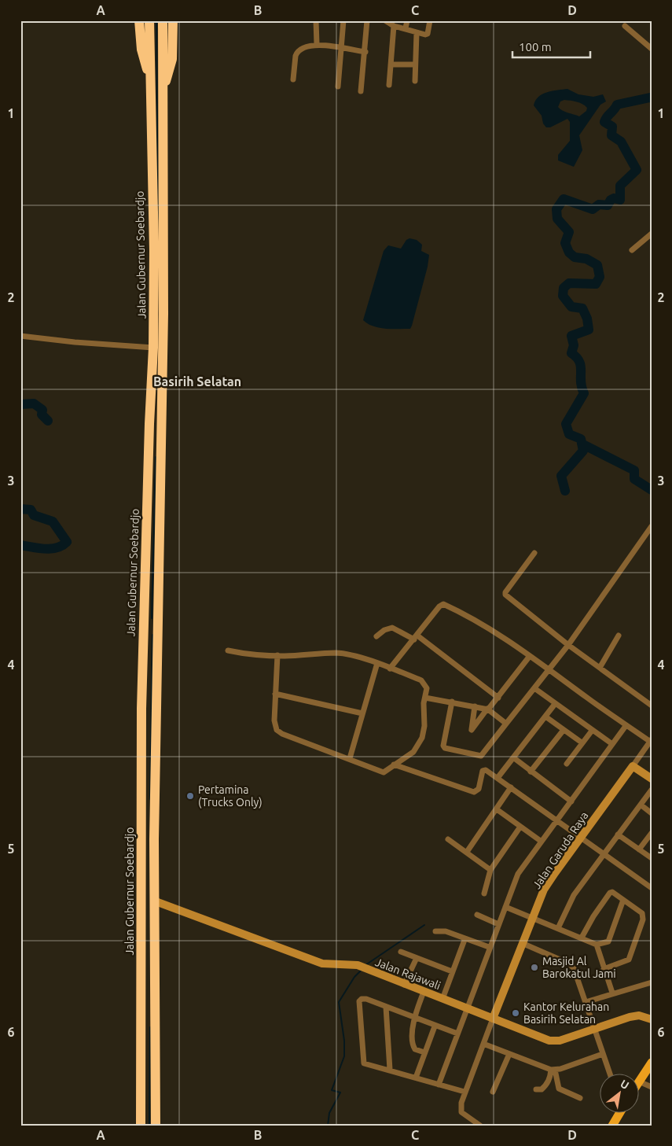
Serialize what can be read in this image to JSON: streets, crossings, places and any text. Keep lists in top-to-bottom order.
{
  "streets": {
    "highway": ["Jalan Gubernur Soebardjo"],
    "street": ["Jalan Garuda Raya", "Jalan Rajawali"]
  },
  "crossings": [
    ["Jalan Gubernur Soebardjo", "Jalan Rajawali"],
    ["Jalan Garuda Raya", "Jalan Rajawali"]
  ],
  "districts": ["Basirih Selatan"],
  "places": ["Pertamina (Trucks Only)", "Masjid Al Barokatul Jami", "Kantor Kelurahan Basirih Selatan"],
  "scale_bar": "100 m",
  "north": "top right",
  "grid": {
    "columns": [
      "A",
      "B",
      "C",
      "D"
    ],
    "rows": [
      "1",
      "2",
      "3",
      "4",
      "5",
      "6"
    ]
  }
}
